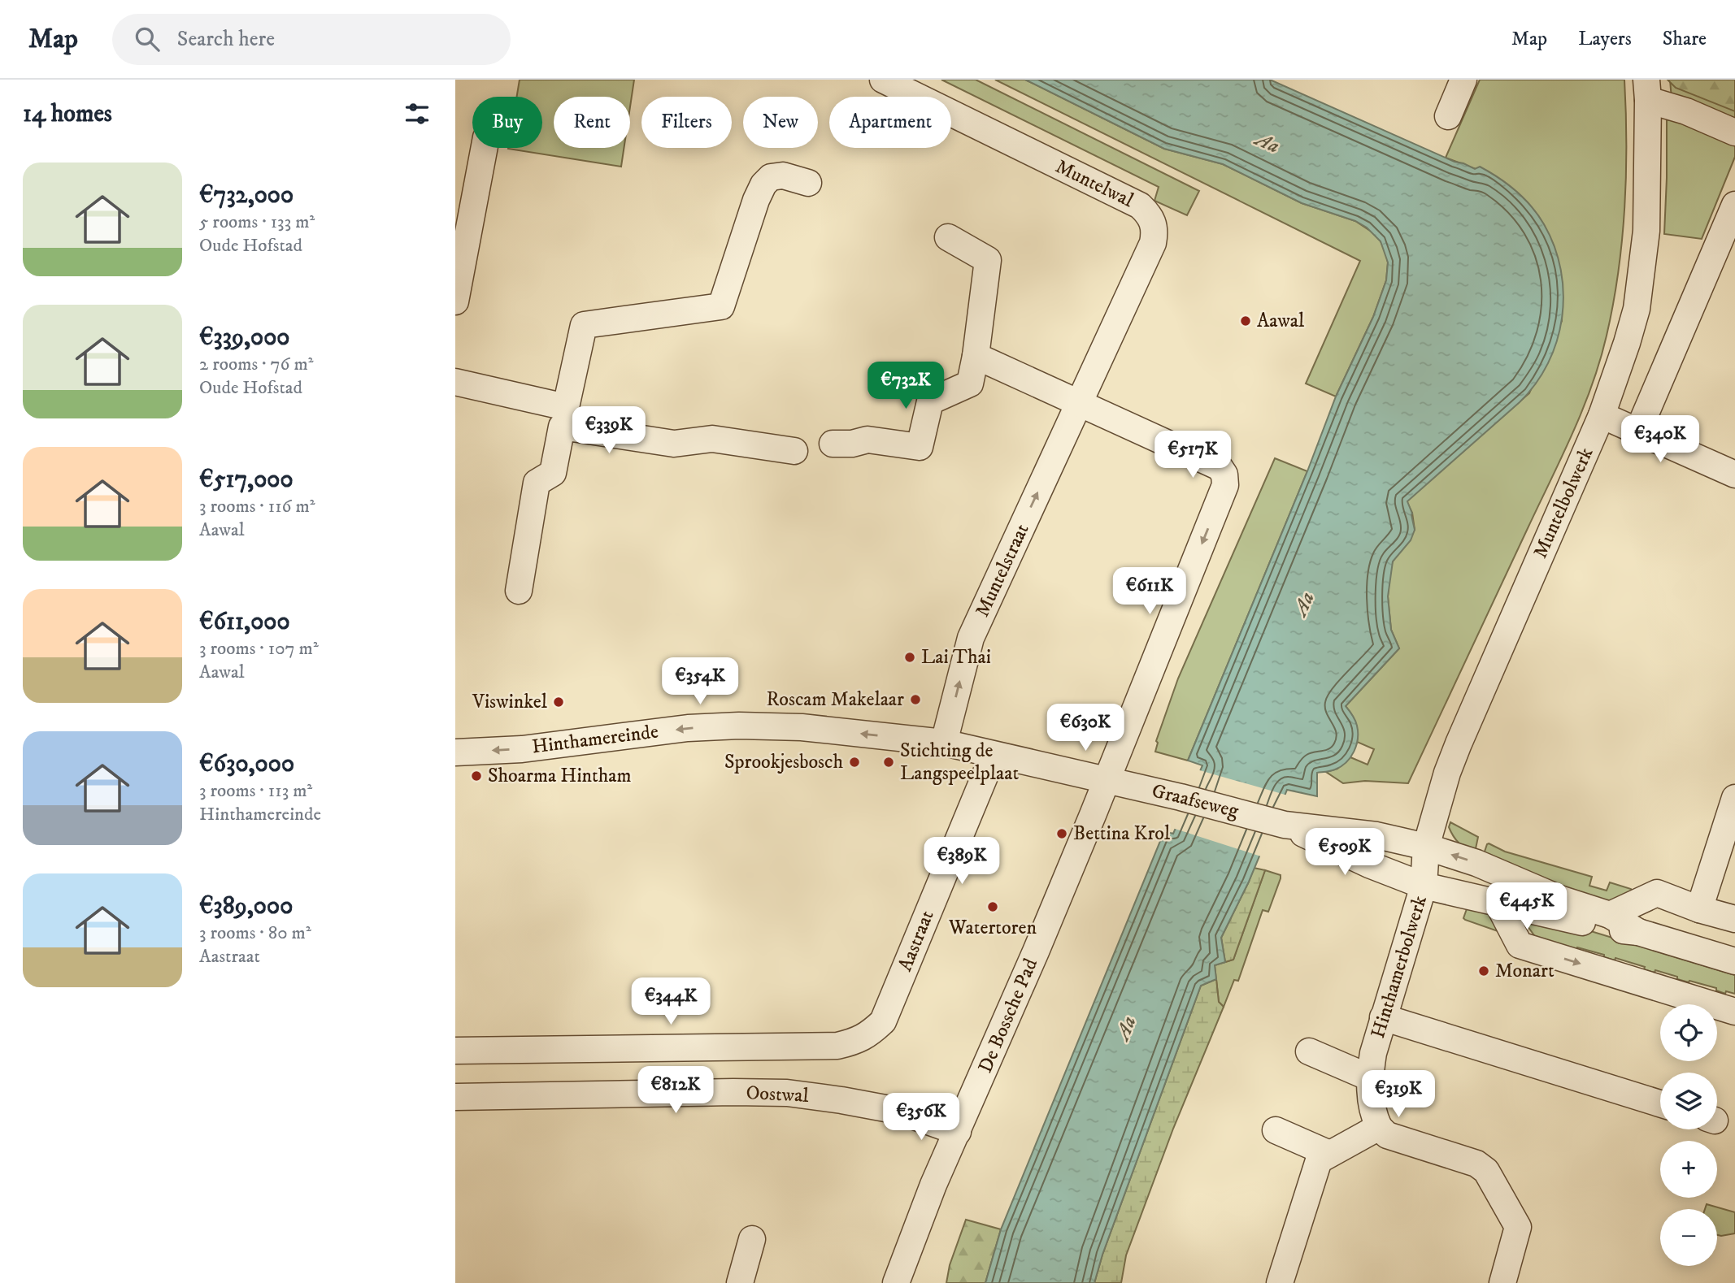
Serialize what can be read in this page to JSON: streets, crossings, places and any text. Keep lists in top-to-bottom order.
{
  "streets": {
    "street": [
      "Muntelwal",
      "Muntelbolwerk",
      "Muntelstraat",
      "Hinthamereinde",
      "Graafseweg",
      "Aastraat",
      "Hinthamerbolwerk",
      "De Bossche Pad",
      "Oostwal"
    ]
  },
  "crossings": [
    ["Muntelwal", "Muntelstraat"],
    ["Muntelbolwerk", "Graafseweg"],
    ["Muntelbolwerk", "Hinthamerbolwerk"],
    ["Muntelstraat", "Hinthamereinde"],
    ["Hinthamereinde", "Graafseweg"],
    ["Hinthamereinde", "Aastraat"],
    ["Hinthamereinde", "De Bossche Pad"],
    ["Graafseweg", "Hinthamerbolwerk"],
    ["Graafseweg", "De Bossche Pad"],
    ["De Bossche Pad", "Oostwal"]
  ],
  "one_way": ["Muntelstraat", "Hinthamereinde"],
  "water": ["Aa"],
  "places": [
    "Aawal",
    "Lai Thai",
    "Roscam Makelaar",
    "Viswinkel",
    "Sprookjesbosch",
    "Stichting de Langspeelplaat",
    "Shoarma Hintham",
    "Bettina Krol",
    "Watertoren",
    "Monart"
  ],
  "page": {
    "header": "Map",
    "search": "Search here",
    "nav": ["Map", "Layers", "Share"],
    "heading": "14 homes",
    "chip": [
      "Buy",
      "Rent",
      "Filters",
      "New",
      "Apartment"
    ],
    "list": [
      {
        "name": "€732,000",
        "note": "5 rooms · 133 m² · Oude Hofstad"
      },
      {
        "name": "€339,000",
        "note": "2 rooms · 76 m² · Oude Hofstad"
      },
      {
        "name": "€517,000",
        "note": "3 rooms · 116 m² · Aawal"
      },
      {
        "name": "€611,000",
        "note": "3 rooms · 107 m² · Aawal"
      },
      {
        "name": "€630,000",
        "note": "3 rooms · 113 m² · Hinthamereinde"
      },
      {
        "name": "€389,000",
        "note": "3 rooms · 80 m² · Aastraat"
      }
    ],
    "price": [
      "€732K",
      "€339K",
      "€340K",
      "€517K",
      "€611K",
      "€354K",
      "€630K",
      "€509K",
      "€389K",
      "€445K",
      "€344K",
      "€812K",
      "€319K",
      "€356K"
    ],
    "map_buttons": ["+", "−"]
  }
}
